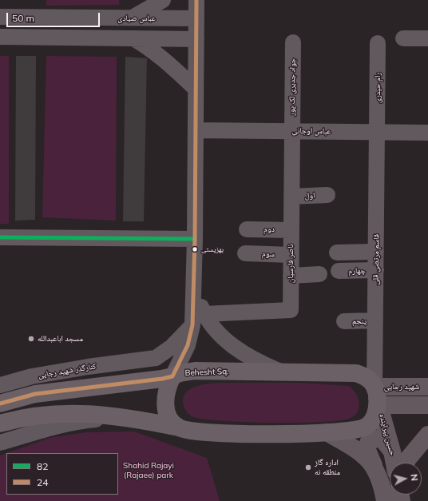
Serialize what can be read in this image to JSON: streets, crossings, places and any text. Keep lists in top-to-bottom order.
{
  "streets": {
    "highway": ["Behesht Sq."],
    "main road": ["شهید رجایی", "حسین پیراینده"],
    "street": [
      "عباس صیادی",
      "جواد جدیری لک پور",
      "رام حیدری",
      "عباس اوجانی",
      "اول",
      "دوم",
      "سوم",
      "قاسم مرتضی قلی",
      "ناصر فارسیان",
      "چهارم",
      "پنجم",
      "کنارگذر شهید رجایی"
    ]
  },
  "crossings": [
    ["جواد جدیری لک پور", "عباس اوجانی"],
    ["جواد جدیری لک پور", "ناصر فارسیان"],
    ["رام حیدری", "عباس اوجانی"],
    ["رام حیدری", "قاسم مرتضی قلی"],
    ["عباس اوجانی", "قاسم مرتضی قلی"],
    ["عباس اوجانی", "ناصر فارسیان"],
    ["اول", "ناصر فارسیان"],
    ["دوم", "ناصر فارسیان"],
    ["سوم", "ناصر فارسیان"],
    ["قاسم مرتضی قلی", "چهارم"],
    ["قاسم مرتضی قلی", "پنجم"],
    ["قاسم مرتضی قلی", "Behesht Sq."],
    ["قاسم مرتضی قلی", "شهید رجایی"],
    ["قاسم مرتضی قلی", "حسین پیراینده"],
    ["Behesht Sq.", "شهید رجایی"],
    ["Behesht Sq.", "حسین پیراینده"],
    ["شهید رجایی", "حسین پیراینده"]
  ],
  "parks": ["Shahid Rajayi (Rajaee) park"],
  "places": ["بهزیستی", "مسجد اباعبدالله", "اداره گاز منطقه نه"],
  "lines": ["transit line 24", "transit line 82"],
  "legend": ["82", "24"],
  "scale_bar": "50 m",
  "north": "right"
}
